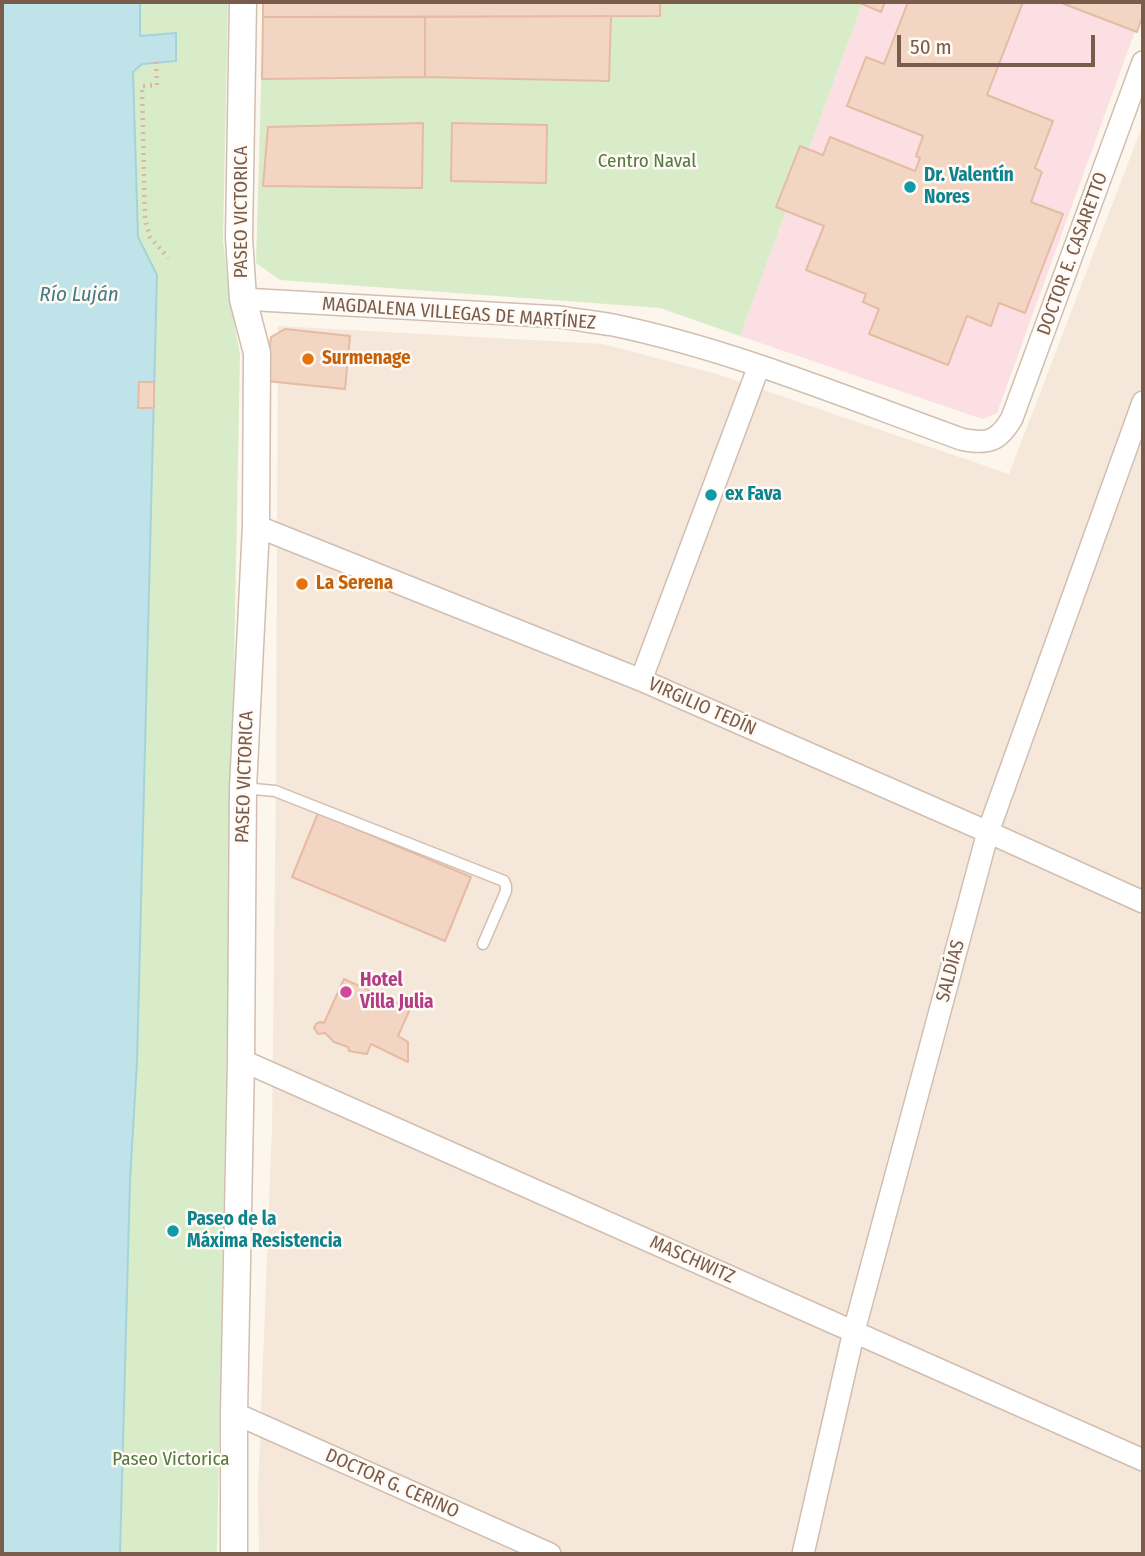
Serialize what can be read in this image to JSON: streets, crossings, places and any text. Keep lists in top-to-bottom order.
{
  "streets": {
    "street": [
      "PASEO VICTORICA",
      "DOCTOR E. CASARETTO",
      "MAGDALENA VILLEGAS DE MARTÍNEZ",
      "VIRGILIO TEDÍN",
      "SALDÍAS",
      "MASCHWITZ",
      "DOCTOR G. CERINO"
    ]
  },
  "crossings": [
    ["PASEO VICTORICA", "MAGDALENA VILLEGAS DE MARTÍNEZ"],
    ["PASEO VICTORICA", "VIRGILIO TEDÍN"],
    ["PASEO VICTORICA", "MASCHWITZ"],
    ["PASEO VICTORICA", "DOCTOR G. CERINO"],
    ["DOCTOR E. CASARETTO", "MAGDALENA VILLEGAS DE MARTÍNEZ"],
    ["VIRGILIO TEDÍN", "SALDÍAS"],
    ["SALDÍAS", "MASCHWITZ"]
  ],
  "water": ["Río Luján"],
  "parks": ["Centro Naval", "Paseo Victorica"],
  "places": [
    "Dr. Valentín Nores",
    "Surmenage",
    "ex Fava",
    "La Serena",
    "Hotel Villa Julia",
    "Paseo de la Máxima Resistencia"
  ],
  "scale_bar": "50 m"
}
